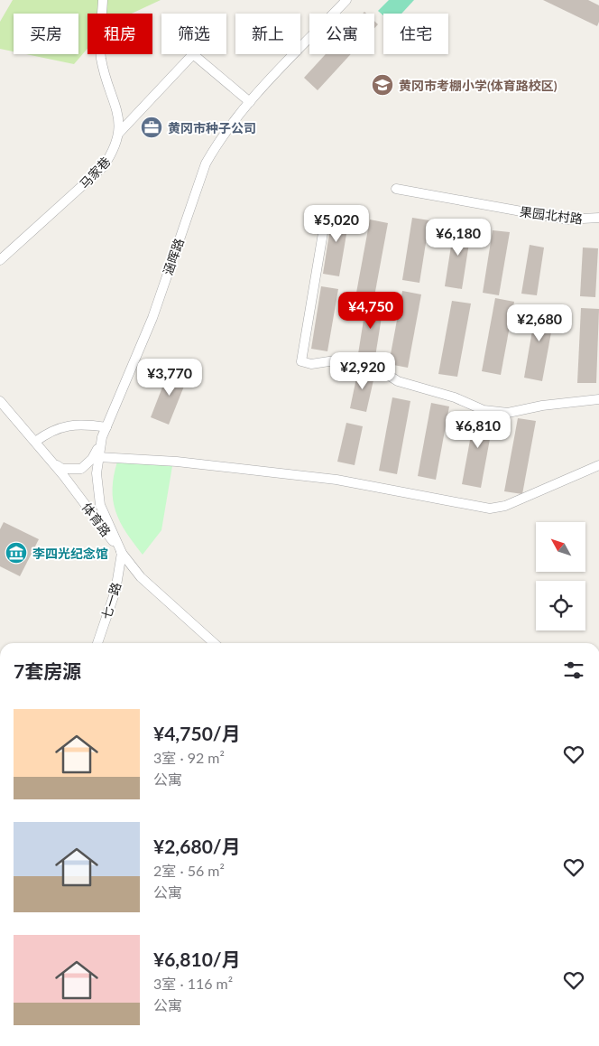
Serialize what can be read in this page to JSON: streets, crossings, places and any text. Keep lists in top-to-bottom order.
{
  "streets": {
    "street": [
      "马家巷",
      "果园北村路",
      "涵晖路",
      "体育路",
      "七一路"
    ]
  },
  "crossings": [
    ["涵晖路", "体育路"],
    ["涵晖路", "七一路"],
    ["体育路", "七一路"]
  ],
  "places": {
    "school or university": ["黄冈市考棚小学(体育路校区)"],
    "office": ["黄冈市种子公司"],
    "museum": ["李四光纪念馆"]
  },
  "north": "top left",
  "page": {
    "chip": [
      "买房",
      "租房",
      "筛选",
      "新上",
      "公寓",
      "住宅"
    ],
    "price": [
      "¥5,020",
      "¥6,180",
      "¥4,750",
      "¥2,680",
      "¥2,920",
      "¥3,770",
      "¥6,810"
    ],
    "heading": "7套房源",
    "list": [
      {
        "name": "¥4,750/月",
        "note": "3室 · 92 m² · 公寓"
      },
      {
        "name": "¥2,680/月",
        "note": "2室 · 56 m² · 公寓"
      },
      {
        "name": "¥6,810/月",
        "note": "3室 · 116 m² · 公寓"
      }
    ]
  }
}
